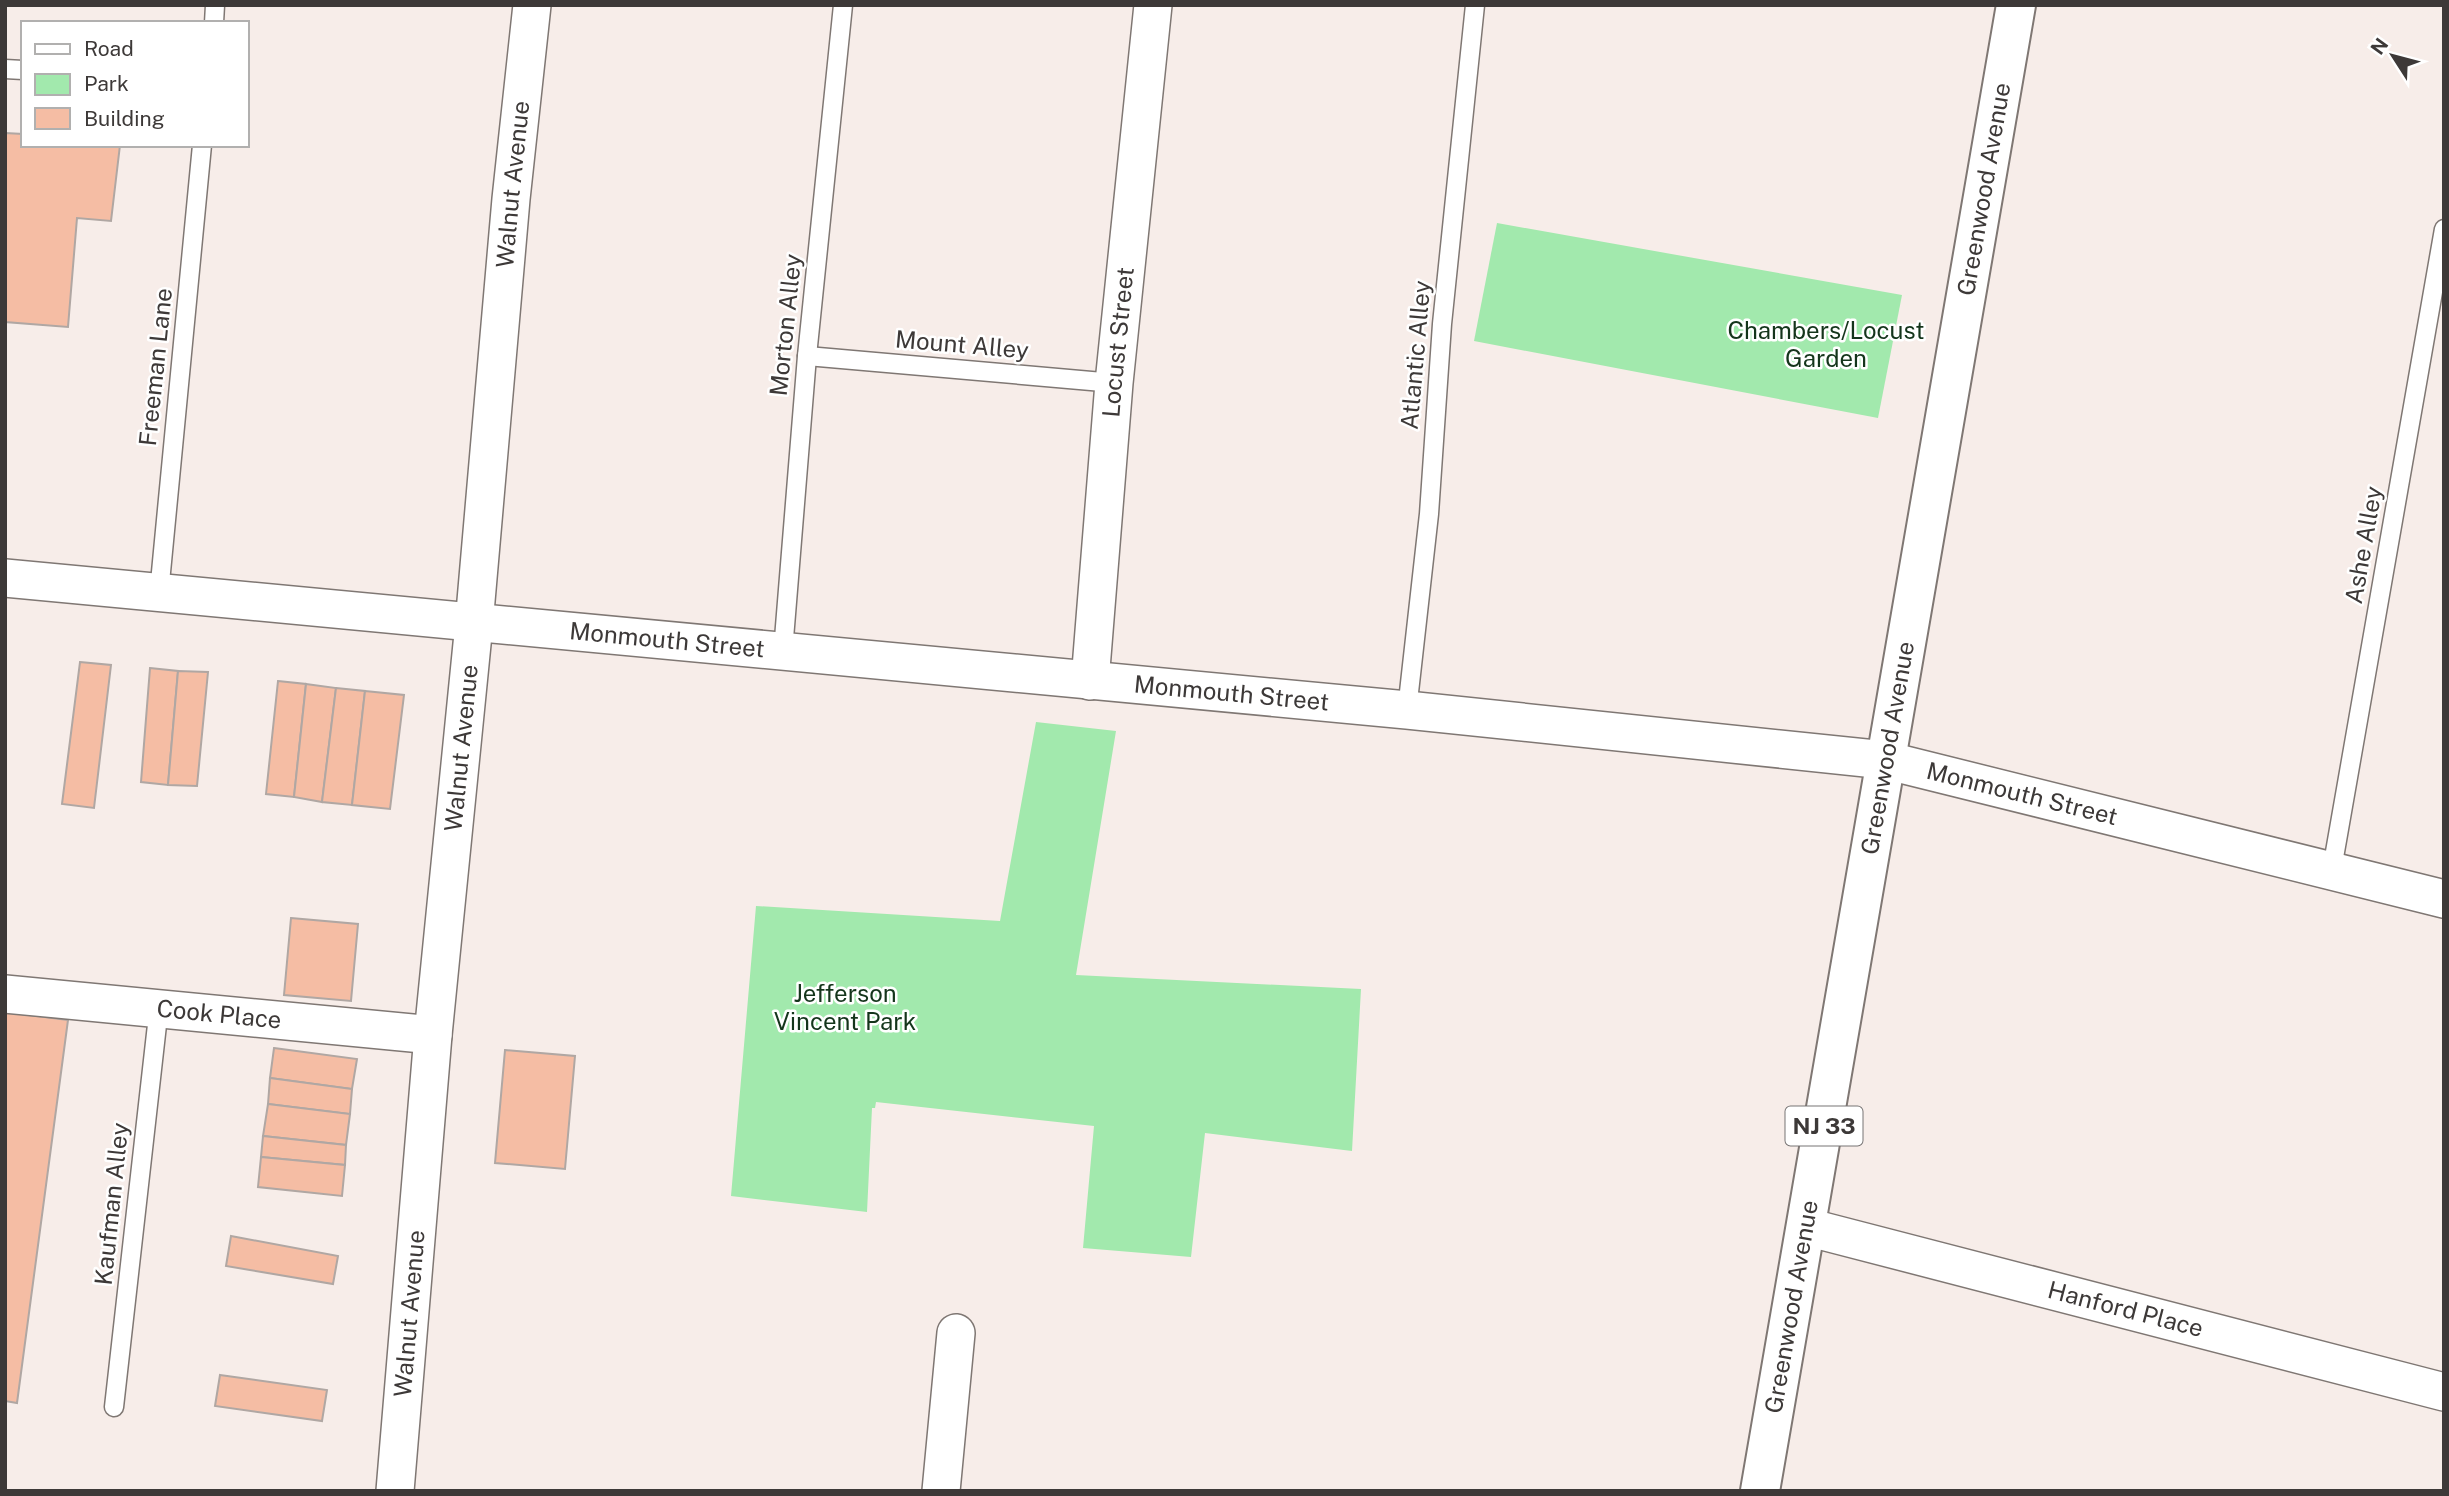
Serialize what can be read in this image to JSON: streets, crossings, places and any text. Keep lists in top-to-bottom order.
{
  "streets": {
    "main road": ["Greenwood Avenue", "NJ 33"],
    "street": [
      "Walnut Avenue",
      "Locust Street",
      "Monmouth Street",
      "Cook Place",
      "Hanford Place"
    ],
    "lane": [
      "Morton Alley",
      "Mount Alley",
      "Atlantic Alley",
      "Freeman Lane",
      "Ashe Alley",
      "Kaufman Alley"
    ]
  },
  "crossings": [
    ["Walnut Avenue", "Monmouth Street"],
    ["Walnut Avenue", "Cook Place"],
    ["Greenwood Avenue", "Monmouth Street"],
    ["Greenwood Avenue", "Hanford Place"],
    ["Morton Alley", "Mount Alley"],
    ["Morton Alley", "Monmouth Street"],
    ["Locust Street", "Mount Alley"],
    ["Locust Street", "Monmouth Street"],
    ["Atlantic Alley", "Monmouth Street"],
    ["Freeman Lane", "Monmouth Street"],
    ["Ashe Alley", "Monmouth Street"],
    ["Cook Place", "Kaufman Alley"]
  ],
  "parks": ["Chambers/Locust Garden", "Jefferson Vincent Park"],
  "legend": ["Road", "Park", "Building"],
  "north": "top left"
}
